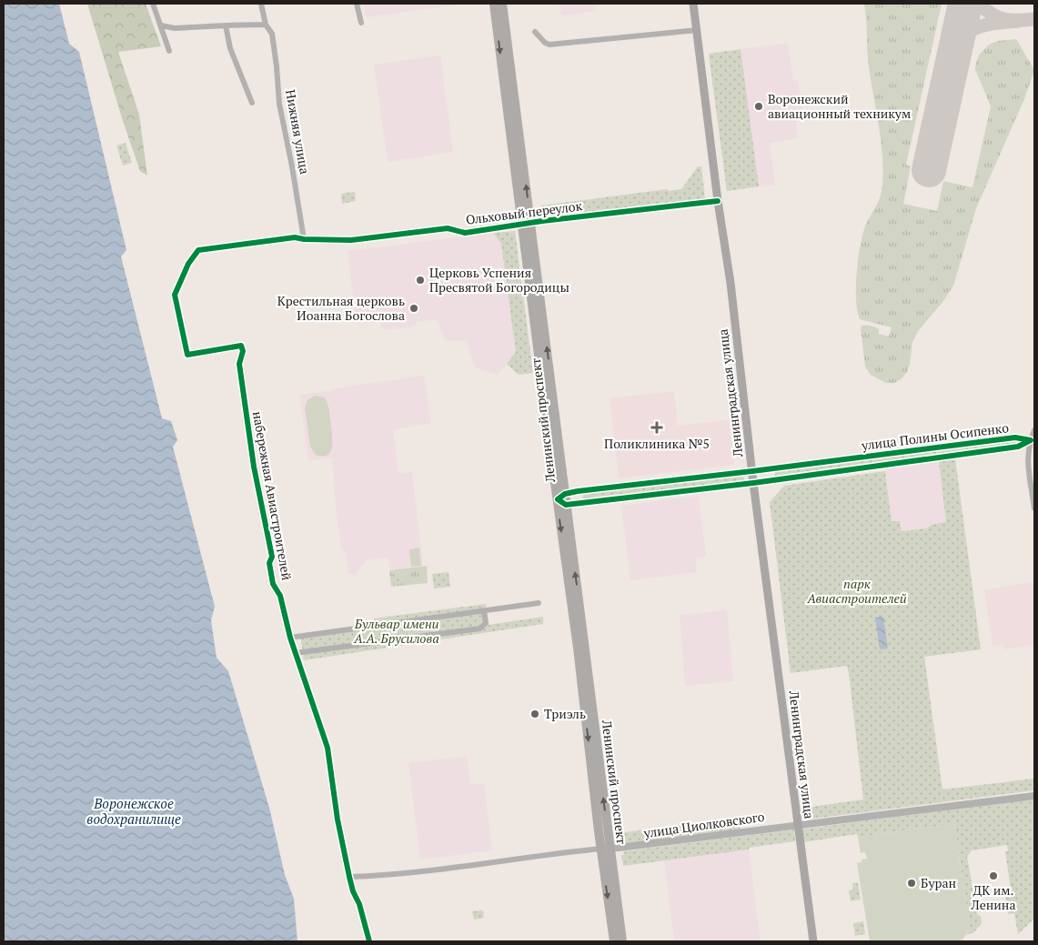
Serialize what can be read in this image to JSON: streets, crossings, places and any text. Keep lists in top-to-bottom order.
{
  "streets": {
    "main road": ["Ленинградская улица", "Ленинский проспект"],
    "street": [
      "Нижняя улица",
      "Ольховый переулок",
      "улица Полины Осипенко",
      "набережная Авиастроителей",
      "улица Циолковского"
    ]
  },
  "crossings": [
    ["Нижняя улица", "Ольховый переулок"],
    ["Ольховый переулок", "Ленинградская улица"],
    ["Ольховый переулок", "Ленинский проспект"],
    ["Ольховый переулок", "набережная Авиастроителей"],
    ["Ленинградская улица", "улица Полины Осипенко"],
    ["Ленинградская улица", "улица Циолковского"],
    ["Ленинский проспект", "улица Полины Осипенко"],
    ["Ленинский проспект", "улица Циолковского"],
    ["набережная Авиастроителей", "улица Циолковского"]
  ],
  "water": ["Воронежское водохранилище"],
  "parks": ["парк Авиастроителей", "Бульвар имени А.А. Брусилова"],
  "places": {
    "other": [
      "Воронежский авиационный техникум",
      "Церковь Успения Пресвятой Богородицы",
      "Крестильная церковь Иоанна Богослова",
      "Триэль",
      "ДК им. Ленина",
      "Буран"
    ],
    "health": ["Поликлиника №5"]
  }
}
